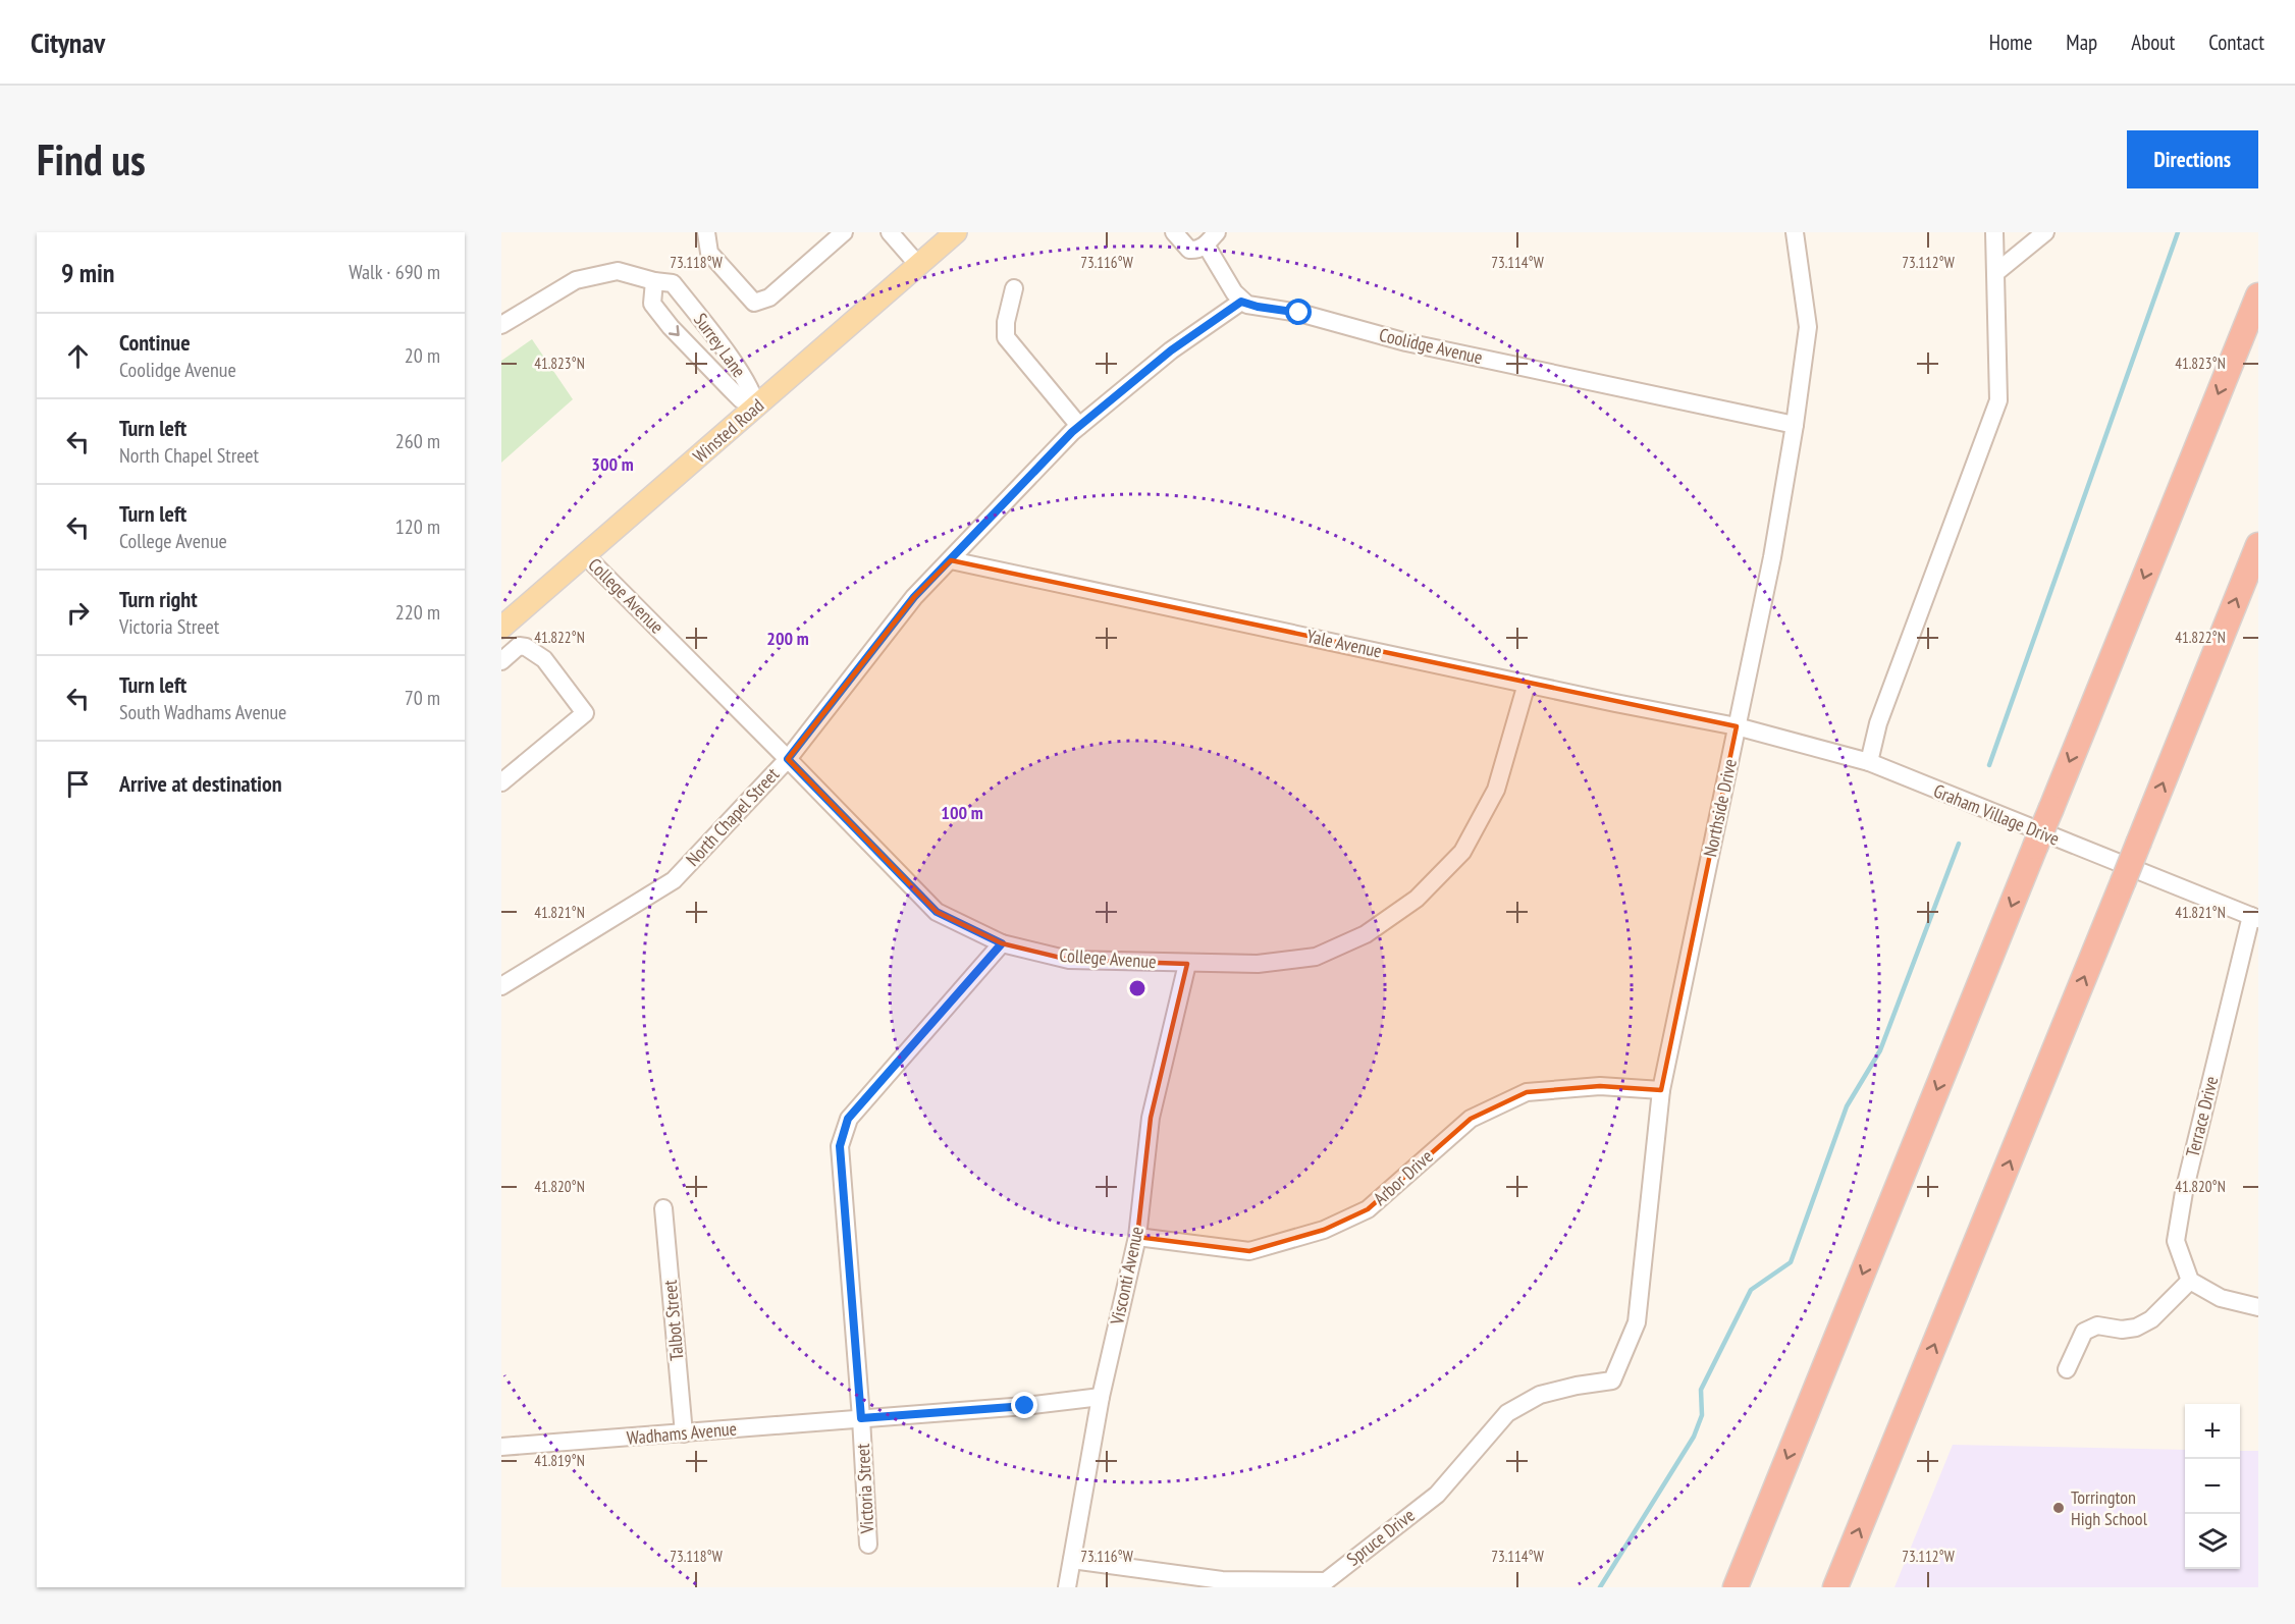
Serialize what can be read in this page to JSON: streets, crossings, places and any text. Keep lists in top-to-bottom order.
{
  "streets": {
    "main road": ["Winsted Road"],
    "street": [
      "Surrey Lane",
      "Coolidge Avenue",
      "College Avenue",
      "Yale Avenue",
      "Northside Drive",
      "Graham Village Drive",
      "North Chapel Street",
      "Terrace Drive",
      "Arbor Drive",
      "Visconti Avenue",
      "Talbot Street",
      "Wadhams Avenue",
      "Victoria Street",
      "Spruce Drive"
    ]
  },
  "crossings": [
    ["Surrey Lane", "Winsted Road"],
    ["Coolidge Avenue", "Northside Drive"],
    ["Coolidge Avenue", "North Chapel Street"],
    ["Winsted Road", "College Avenue"],
    ["College Avenue", "Yale Avenue"],
    ["College Avenue", "North Chapel Street"],
    ["College Avenue", "Visconti Avenue"],
    ["College Avenue", "Victoria Street"],
    ["Yale Avenue", "Northside Drive"],
    ["Yale Avenue", "Graham Village Drive"],
    ["Yale Avenue", "North Chapel Street"],
    ["Northside Drive", "Graham Village Drive"],
    ["Northside Drive", "Arbor Drive"],
    ["Northside Drive", "Spruce Drive"],
    ["Graham Village Drive", "Terrace Drive"],
    ["Arbor Drive", "Visconti Avenue"],
    ["Visconti Avenue", "Wadhams Avenue"],
    ["Visconti Avenue", "Spruce Drive"],
    ["Talbot Street", "Wadhams Avenue"],
    ["Wadhams Avenue", "Victoria Street"]
  ],
  "places": ["Torrington High School"],
  "page": {
    "header": "Citynav",
    "nav": [
      "Home",
      "Map",
      "About",
      "Contact"
    ],
    "buttons": "Directions",
    "title": "Find us",
    "heading": ["9 min", "Walk · 690 m"],
    "list": [
      ["Continue", "Coolidge Avenue", "20 m"],
      ["Turn left", "North Chapel Street", "260 m"],
      ["Turn left", "College Avenue", "120 m"],
      ["Turn right", "Victoria Street", "220 m"],
      ["Turn left", "South Wadhams Avenue", "70 m"],
      "Arrive at destination"
    ],
    "map_buttons": ["+", "−"]
  },
  "coordinates": [
    "73.118°W",
    "73.116°W",
    "73.114°W",
    "73.112°W",
    "41.823°N",
    "41.822°N",
    "41.821°N",
    "41.820°N",
    "41.819°N"
  ],
  "rings": ["300 m", "200 m", "100 m"]
}
